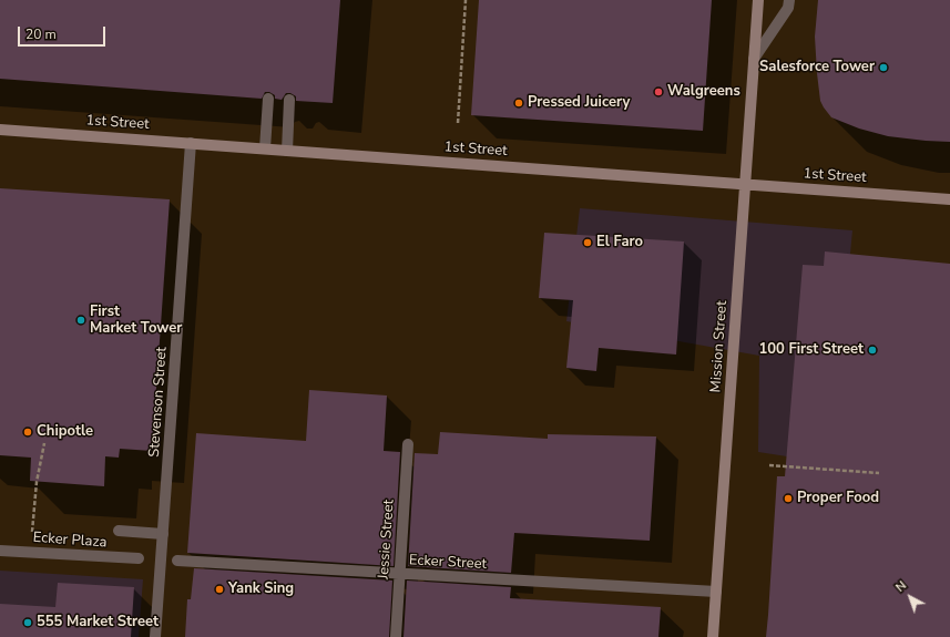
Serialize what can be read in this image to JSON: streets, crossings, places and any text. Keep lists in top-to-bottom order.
{
  "streets": {
    "main road": ["1st Street", "Mission Street"],
    "street": [
      "Stevenson Street",
      "Jessie Street",
      "Ecker Plaza",
      "Ecker Street"
    ]
  },
  "crossings": [
    ["1st Street", "Mission Street"],
    ["1st Street", "Stevenson Street"],
    ["Mission Street", "Ecker Street"],
    ["Jessie Street", "Ecker Street"]
  ],
  "places": [
    "Salesforce Tower",
    "Walgreens",
    "Pressed Juicery",
    "El Faro",
    "First Market Tower",
    "100 First Street",
    "Chipotle",
    "Proper Food",
    "Yank Sing",
    "555 Market Street"
  ],
  "scale_bar": "20 m",
  "north": "top left"
}
